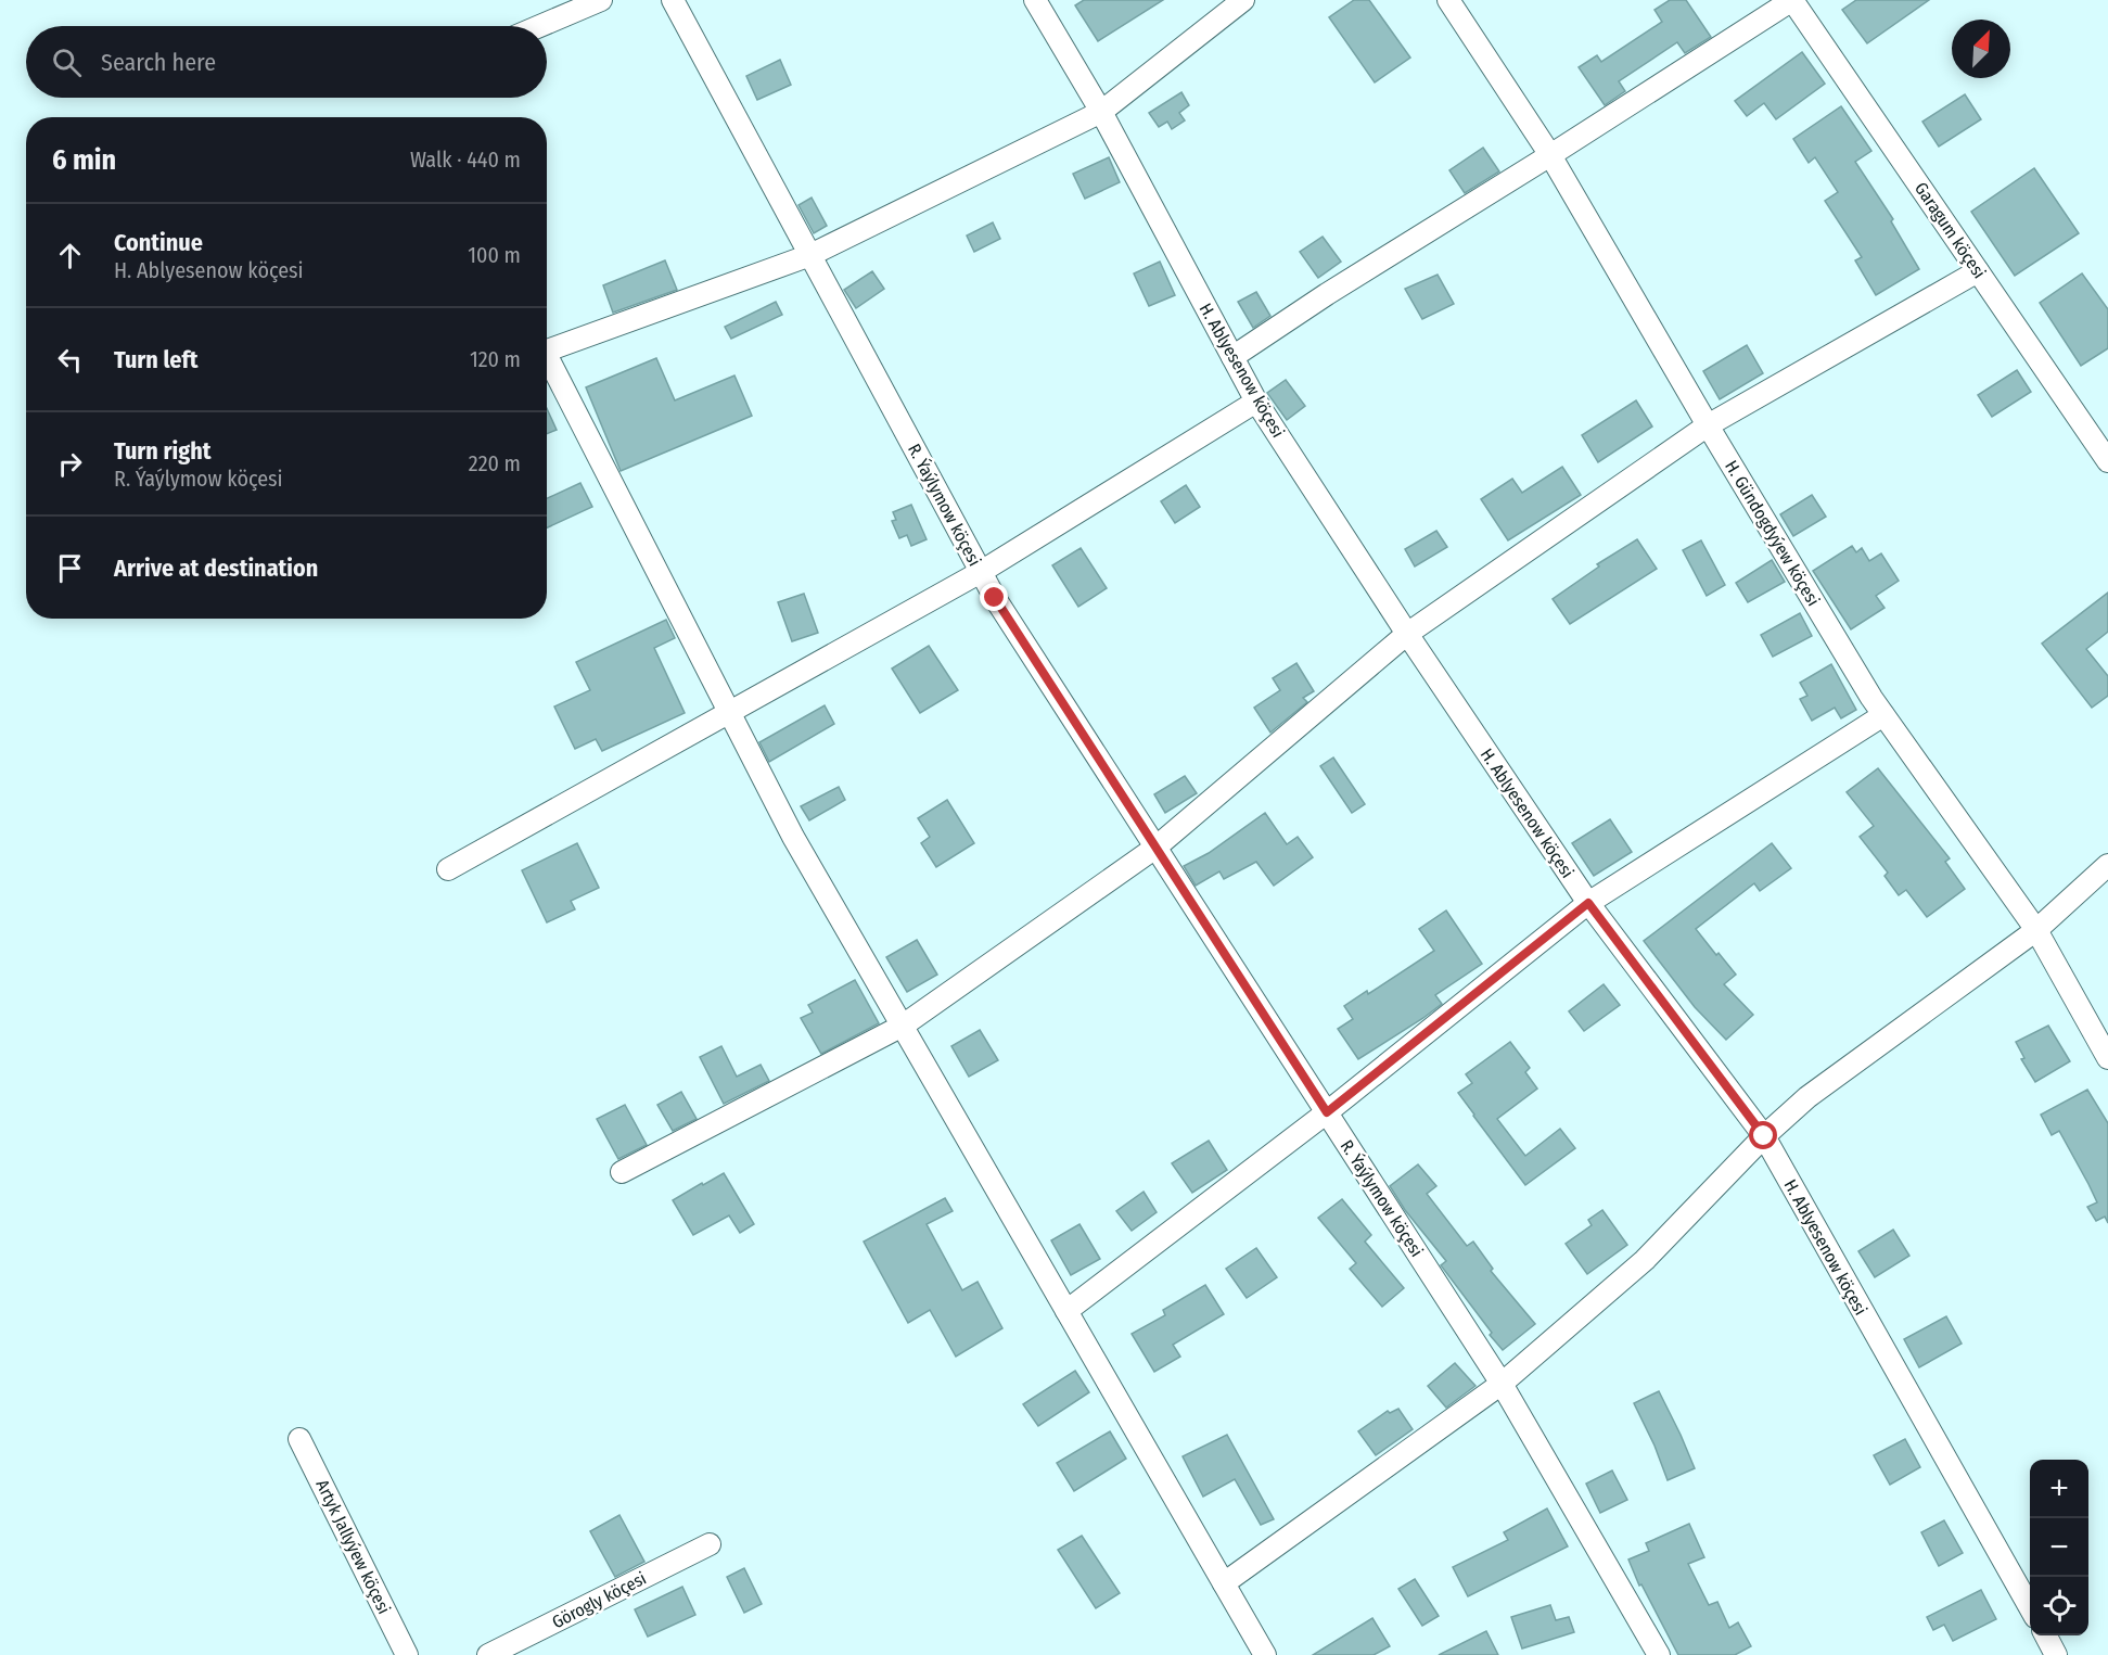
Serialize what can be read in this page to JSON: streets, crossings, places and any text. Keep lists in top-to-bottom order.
{
  "streets": {
    "street": [
      "Garagum köçesi",
      "H. Ablyesenow köçesi",
      "R. Ýaýlymow köçesi",
      "H. Gündogdyýew köçesi",
      "Artyk Jallyýew köçesi",
      "Görogly köçesi"
    ]
  },
  "north": "top right",
  "page": {
    "search": "Search here",
    "heading": ["6 min", "Walk · 440 m"],
    "list": [
      ["Continue", "H. Ablyesenow köçesi", "100 m"],
      ["Turn left", "120 m"],
      ["Turn right", "R. Ýaýlymow köçesi", "220 m"],
      "Arrive at destination"
    ],
    "map_buttons": ["+", "−"]
  }
}
